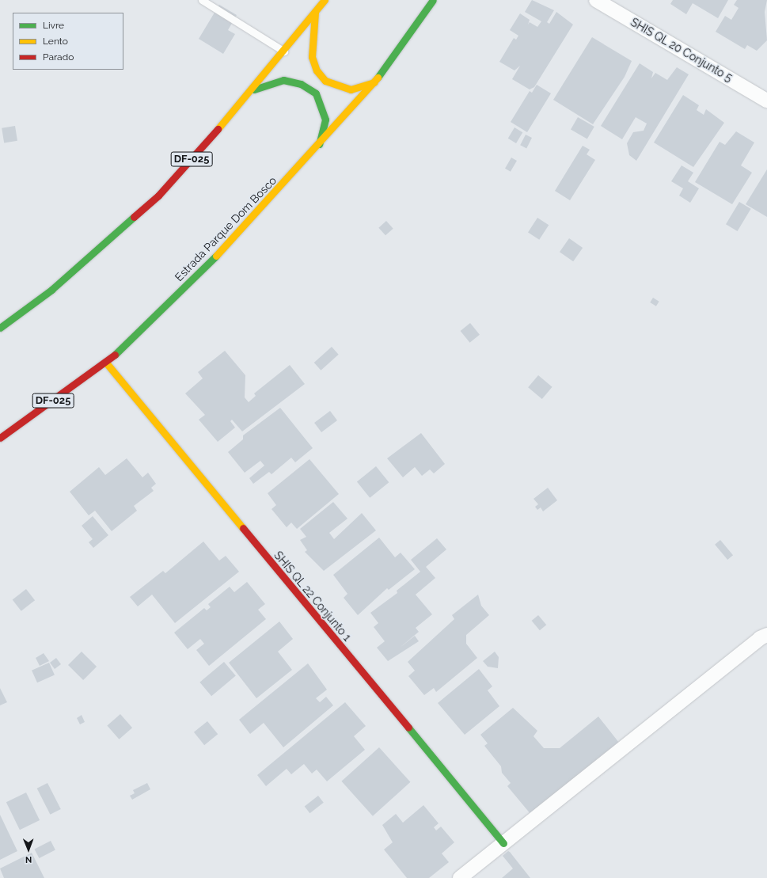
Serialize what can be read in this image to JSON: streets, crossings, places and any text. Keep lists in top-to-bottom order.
{
  "streets": {
    "main road": ["DF-025", "Estrada Parque Dom Bosco", "SHIS QL 22 Conjunto 1"],
    "street": ["SHIS QL 20 Conjunto 5"]
  },
  "crossings": [
    ["Estrada Parque Dom Bosco", "SHIS QL 22 Conjunto 1"]
  ],
  "legend": ["Livre", "Lento", "Parado"],
  "north": "bottom"
}
